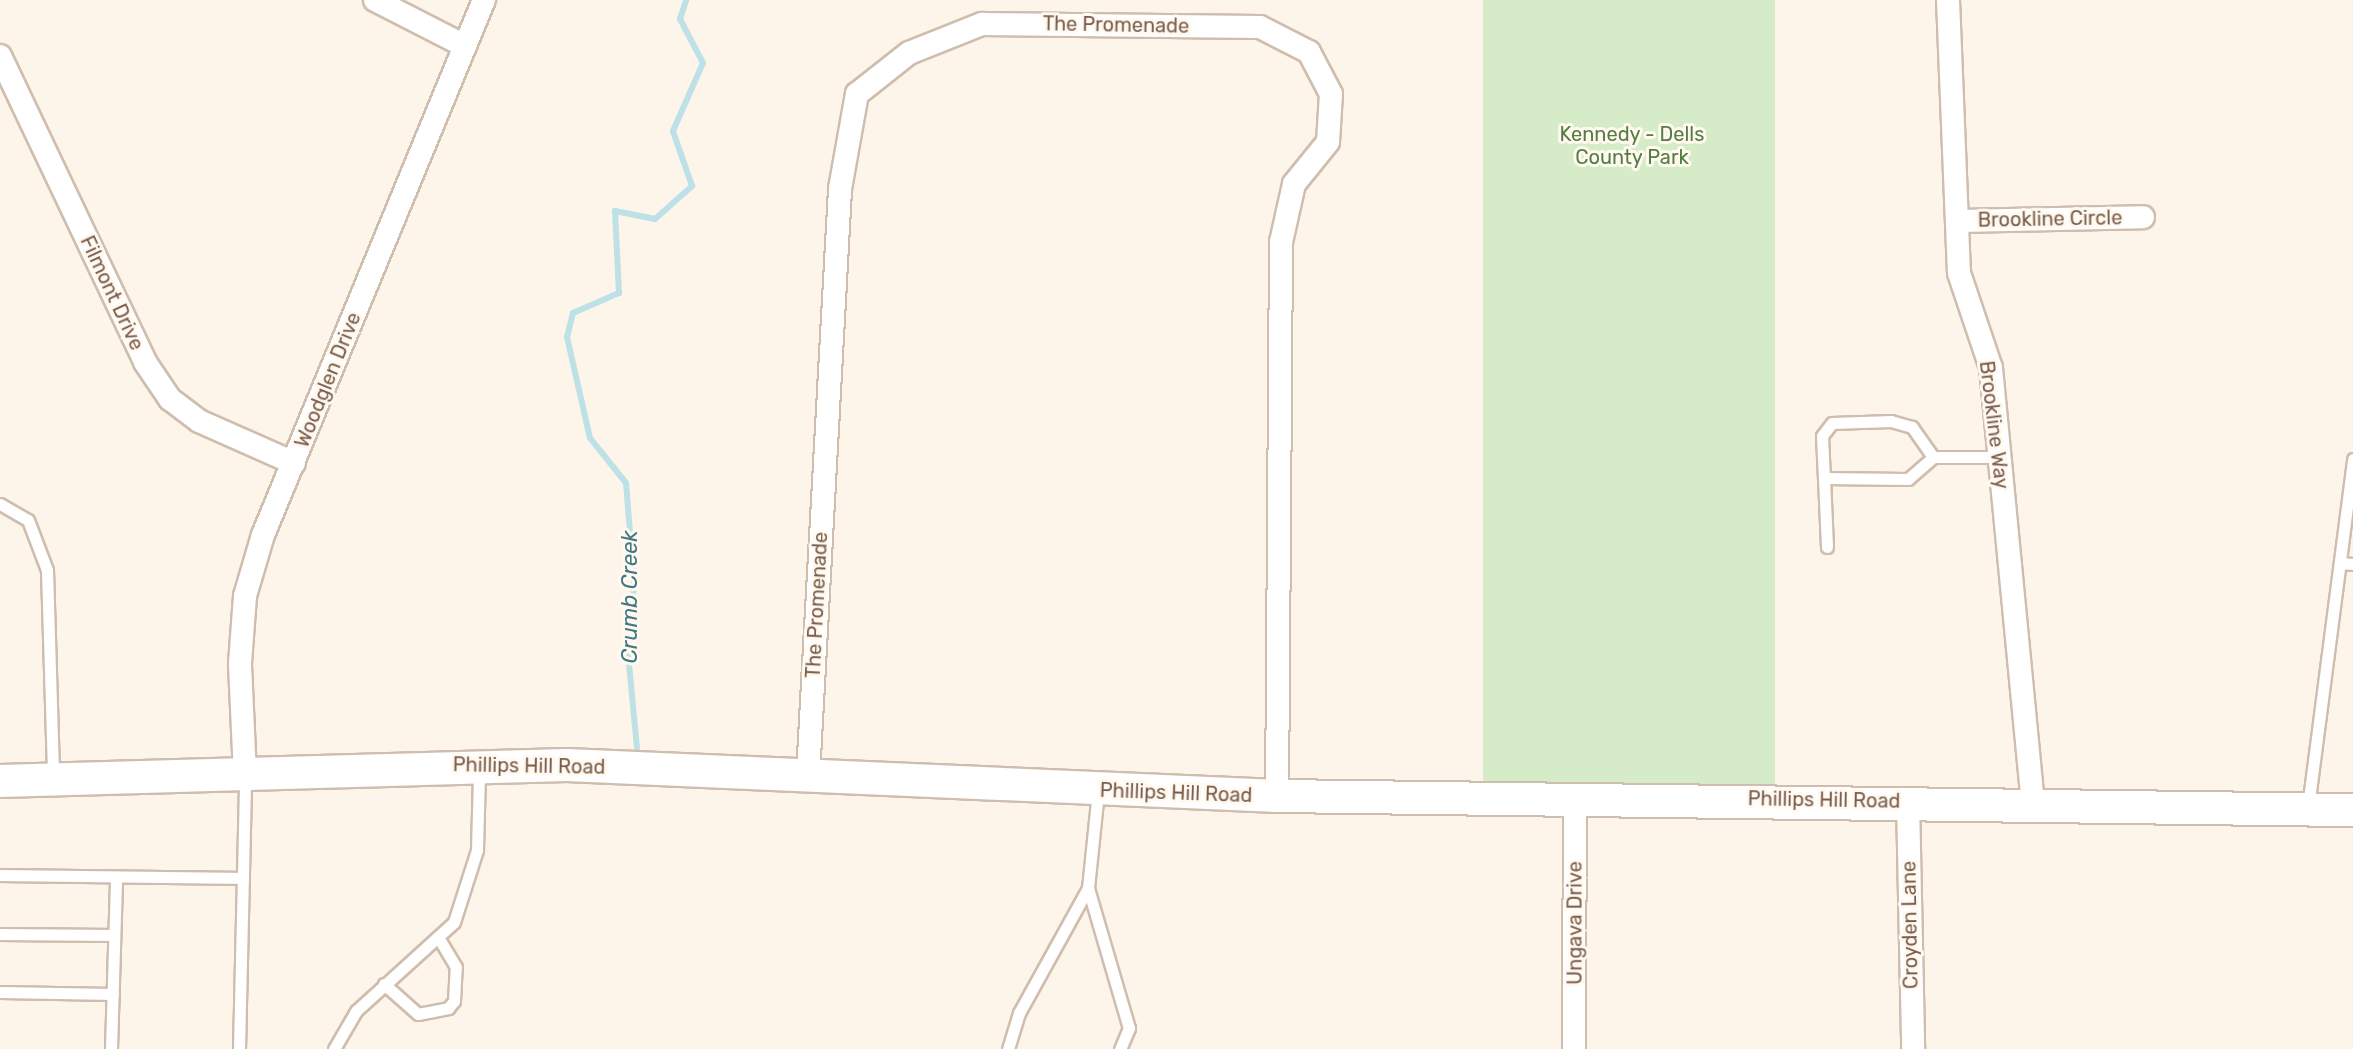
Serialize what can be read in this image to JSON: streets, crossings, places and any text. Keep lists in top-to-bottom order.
{
  "streets": {
    "street": [
      "The Promenade",
      "Brookline Circle",
      "Filmont Drive",
      "Woodglen Drive",
      "Brookline Way",
      "Phillips Hill Road",
      "Ungava Drive",
      "Croyden Lane"
    ]
  },
  "crossings": [
    ["The Promenade", "Phillips Hill Road"],
    ["Brookline Circle", "Brookline Way"],
    ["Filmont Drive", "Woodglen Drive"],
    ["Woodglen Drive", "Phillips Hill Road"],
    ["Brookline Way", "Phillips Hill Road"],
    ["Phillips Hill Road", "Ungava Drive"],
    ["Phillips Hill Road", "Croyden Lane"]
  ],
  "water": ["Crumb Creek"],
  "parks": ["Kennedy - Dells County Park"]
}
